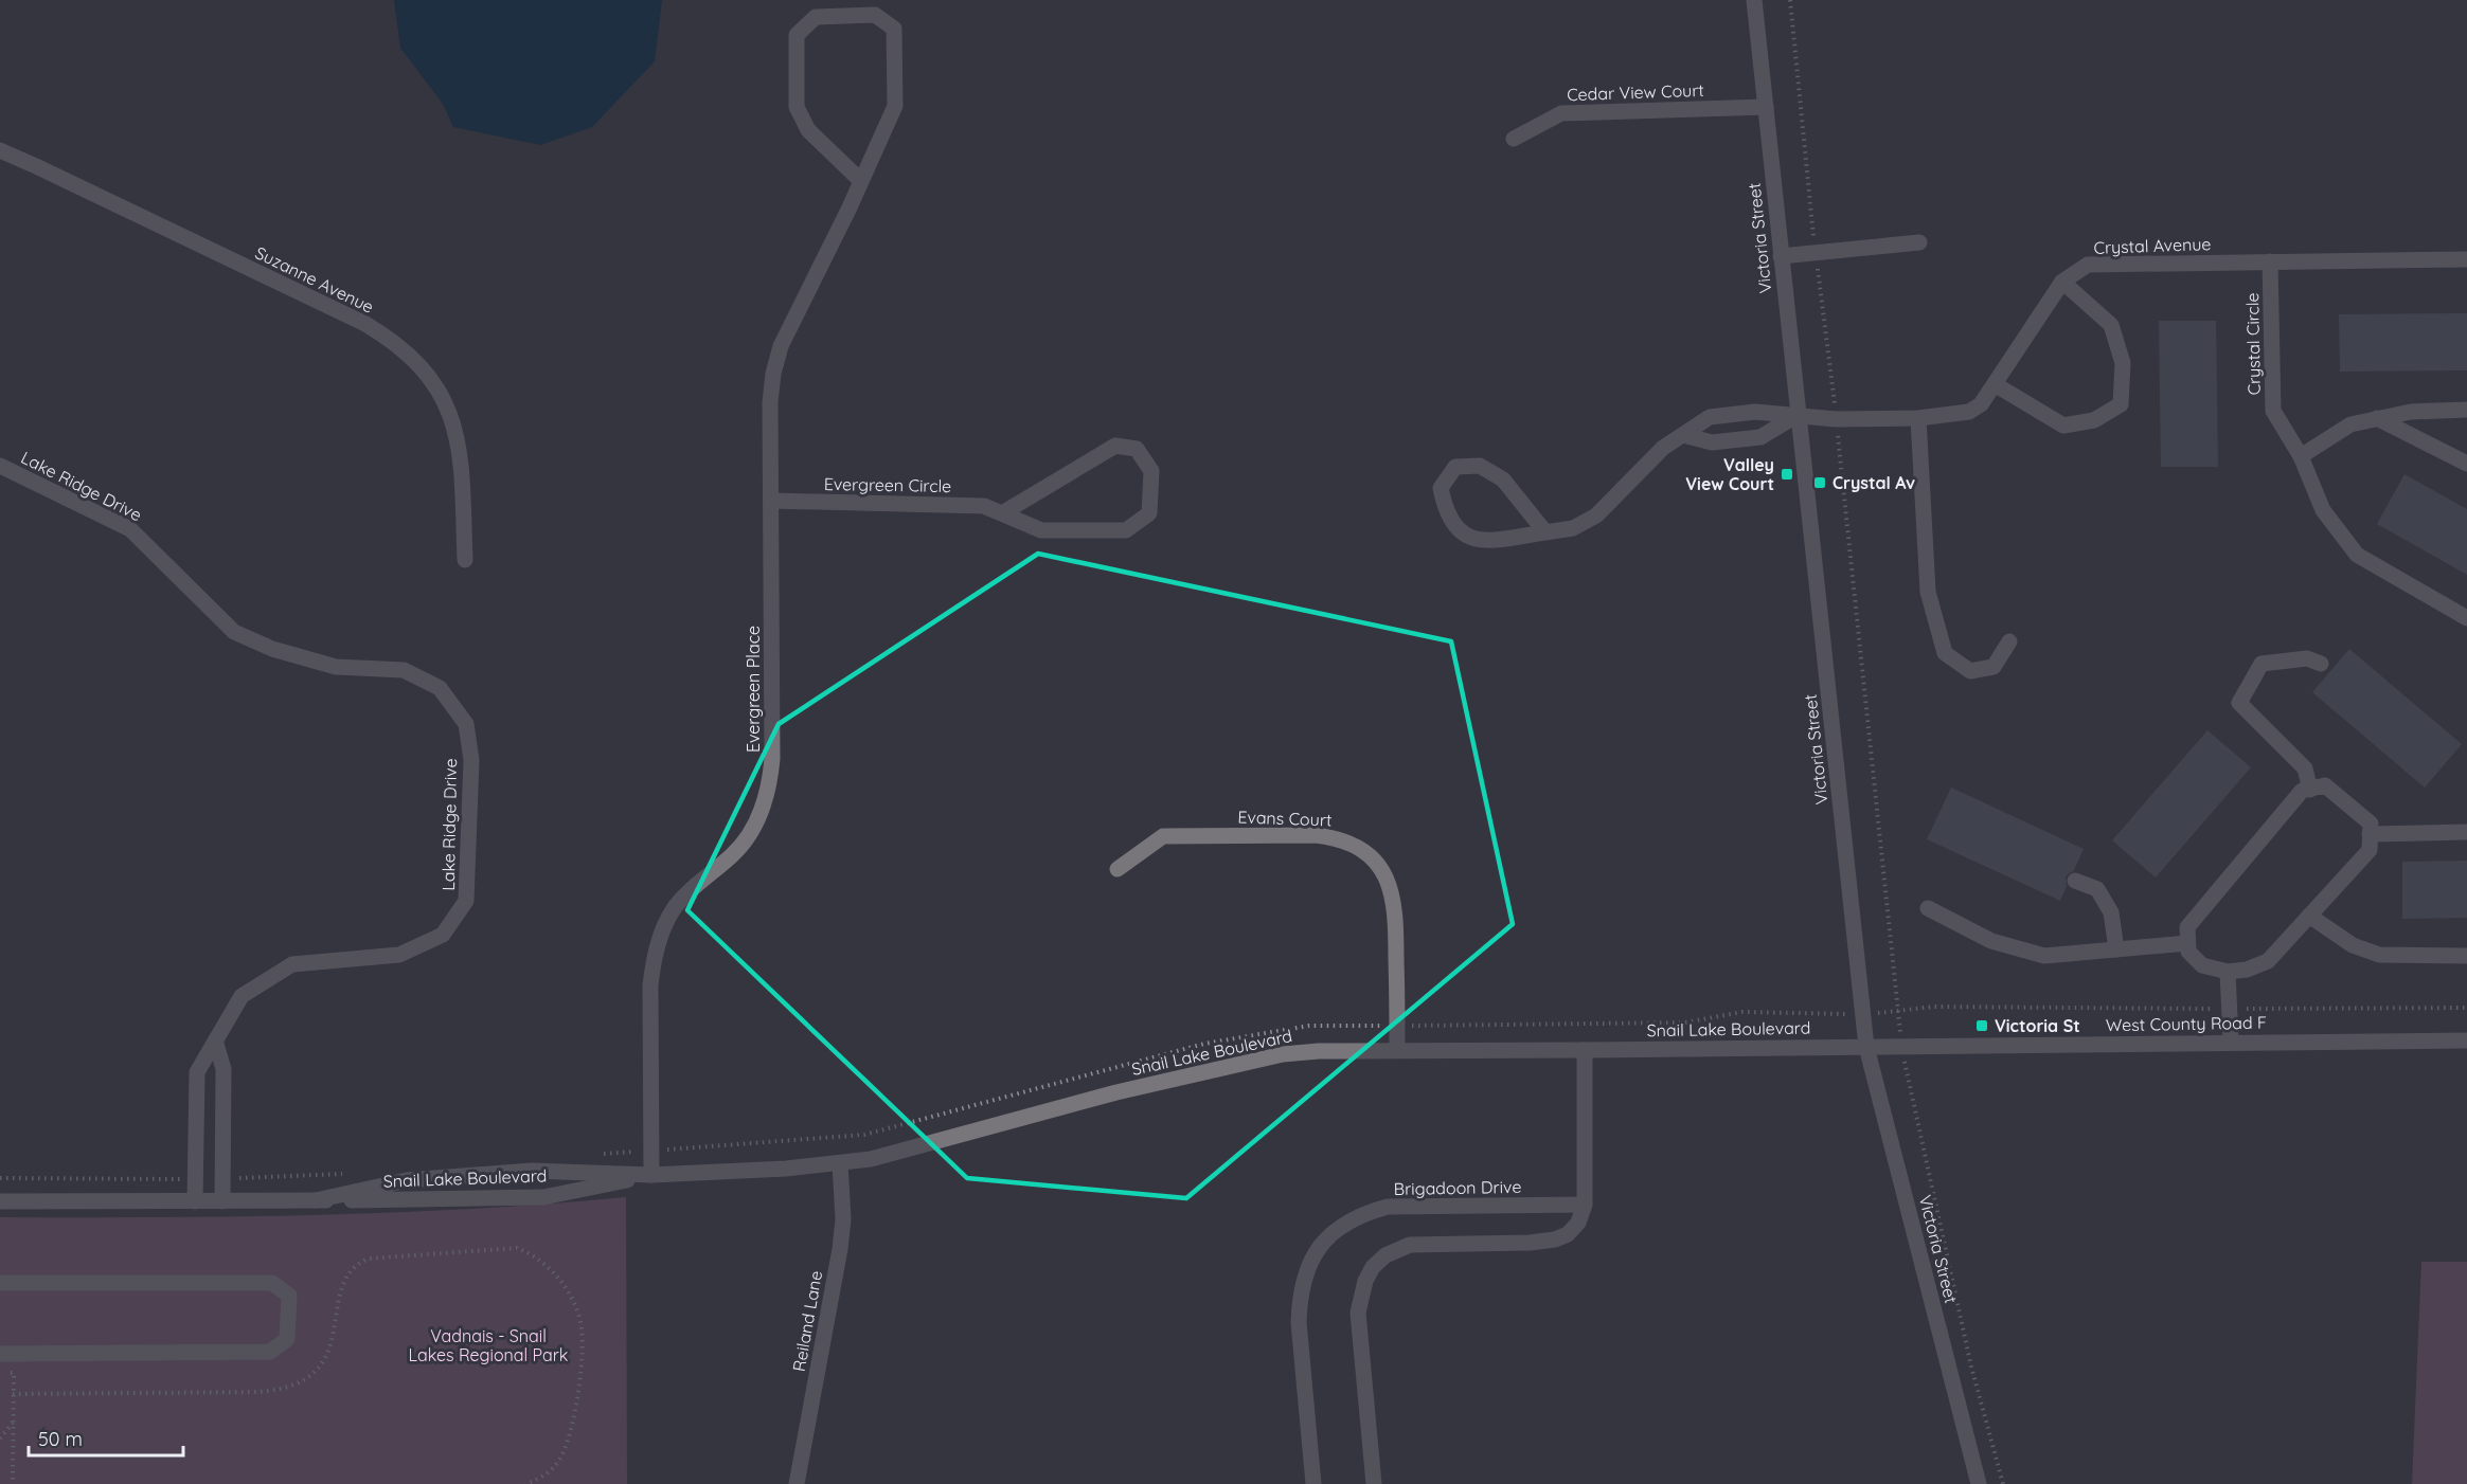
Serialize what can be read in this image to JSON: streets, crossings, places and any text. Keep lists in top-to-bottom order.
{
  "streets": {
    "street": [
      "Cedar View Court",
      "Victoria Street",
      "Crystal Avenue",
      "Suzanne Avenue",
      "Crystal Circle",
      "Evergreen Circle",
      "Lake Ridge Drive",
      "Evergreen Place",
      "Evans Court",
      "West County Road F",
      "Snail Lake Boulevard",
      "Brigadoon Drive",
      "Reiland Lane"
    ]
  },
  "crossings": [
    ["Cedar View Court", "Victoria Street"],
    ["Victoria Street", "Crystal Avenue"],
    ["Victoria Street", "West County Road F"],
    ["Victoria Street", "Snail Lake Boulevard"],
    ["Crystal Avenue", "Crystal Circle"],
    ["Evergreen Circle", "Evergreen Place"],
    ["Lake Ridge Drive", "Snail Lake Boulevard"],
    ["Evergreen Place", "Snail Lake Boulevard"],
    ["Evans Court", "Snail Lake Boulevard"],
    ["West County Road F", "Snail Lake Boulevard"],
    ["Snail Lake Boulevard", "Reiland Lane"]
  ],
  "parks": ["Vadnais - Snail Lakes Regional Park"],
  "places": {
    "transit": ["Valley View Court", "Crystal Av", "Victoria St"]
  },
  "scale_bar": "50 m"
}
